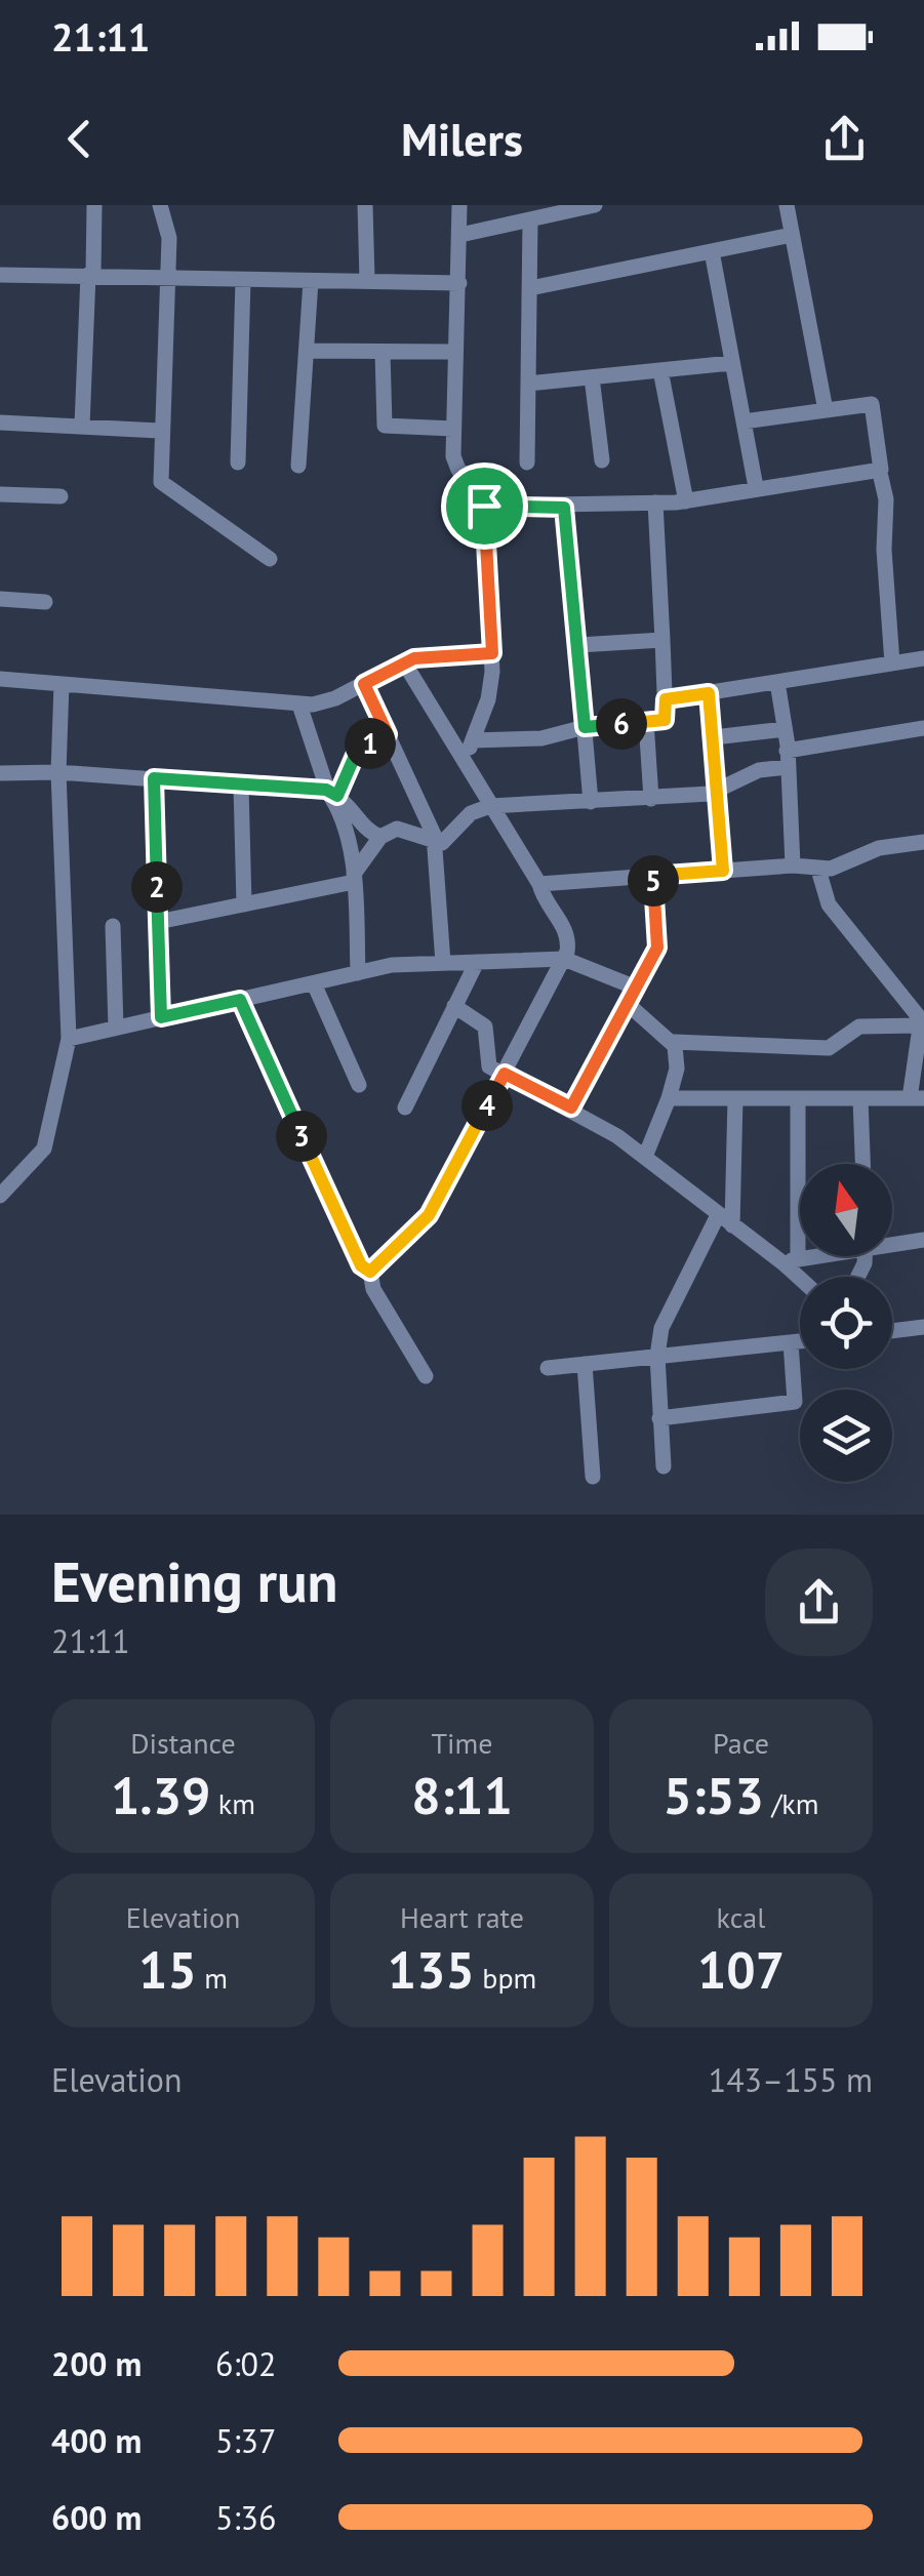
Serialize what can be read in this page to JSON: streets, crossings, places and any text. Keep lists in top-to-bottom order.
{
  "north": "top",
  "page": {
    "status": "21:11",
    "header": "Milers",
    "pins": [
      "6",
      "1",
      "5",
      "2",
      "4",
      "3"
    ],
    "heading": ["Evening run", "21:11"],
    "stats": [
      ["Distance", "1.39 km"],
      ["Time", "8:11"],
      ["Pace", "5:53 /km"],
      ["Elevation", "15 m"],
      ["Heart rate", "135 bpm"],
      ["kcal", "107"]
    ],
    "chart": ["Elevation", "143–155 m"],
    "list": [
      {
        "name": "200 m",
        "note": "6:02"
      },
      {
        "name": "400 m",
        "note": "5:37"
      },
      {
        "name": "600 m",
        "note": "5:36"
      }
    ]
  }
}
